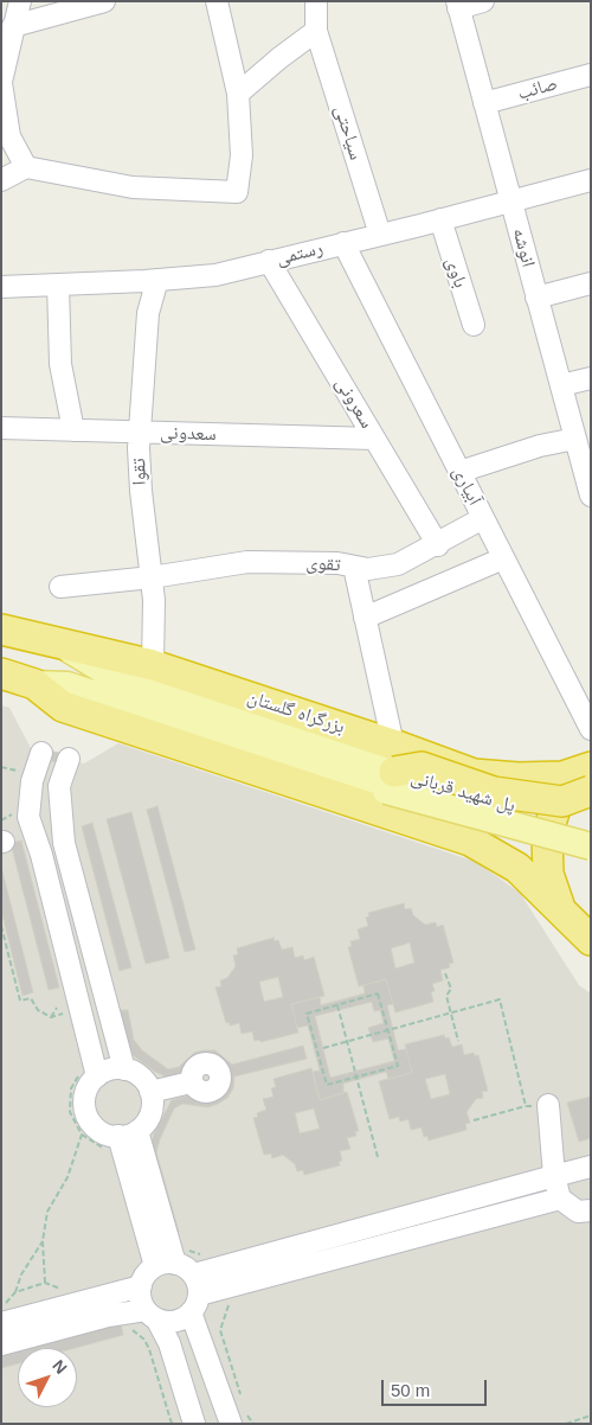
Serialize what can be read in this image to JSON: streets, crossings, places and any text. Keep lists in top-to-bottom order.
{
  "streets": {
    "highway": ["بزرگراه گلستان", "پل شهید قربانی"],
    "street": [
      "صائب",
      "سیاحتی",
      "انوشه",
      "رستمی",
      "باوی",
      "سعرونی",
      "سعدونی",
      "تقوا",
      "آبیاری",
      "تقوی"
    ]
  },
  "crossings": [
    ["صائب", "انوشه"],
    ["سیاحتی", "رستمی"],
    ["انوشه", "رستمی"],
    ["رستمی", "باوی"],
    ["رستمی", "سعرونی"],
    ["رستمی", "تقوا"],
    ["رستمی", "آبیاری"],
    ["سعرونی", "سعدونی"],
    ["سعرونی", "تقوی"],
    ["سعدونی", "تقوا"],
    ["تقوا", "تقوی"],
    ["تقوا", "بزرگراه گلستان"],
    ["آبیاری", "تقوی"],
    ["بزرگراه گلستان", "پل شهید قربانی"]
  ],
  "scale_bar": "50 m",
  "north": "top right"
}
